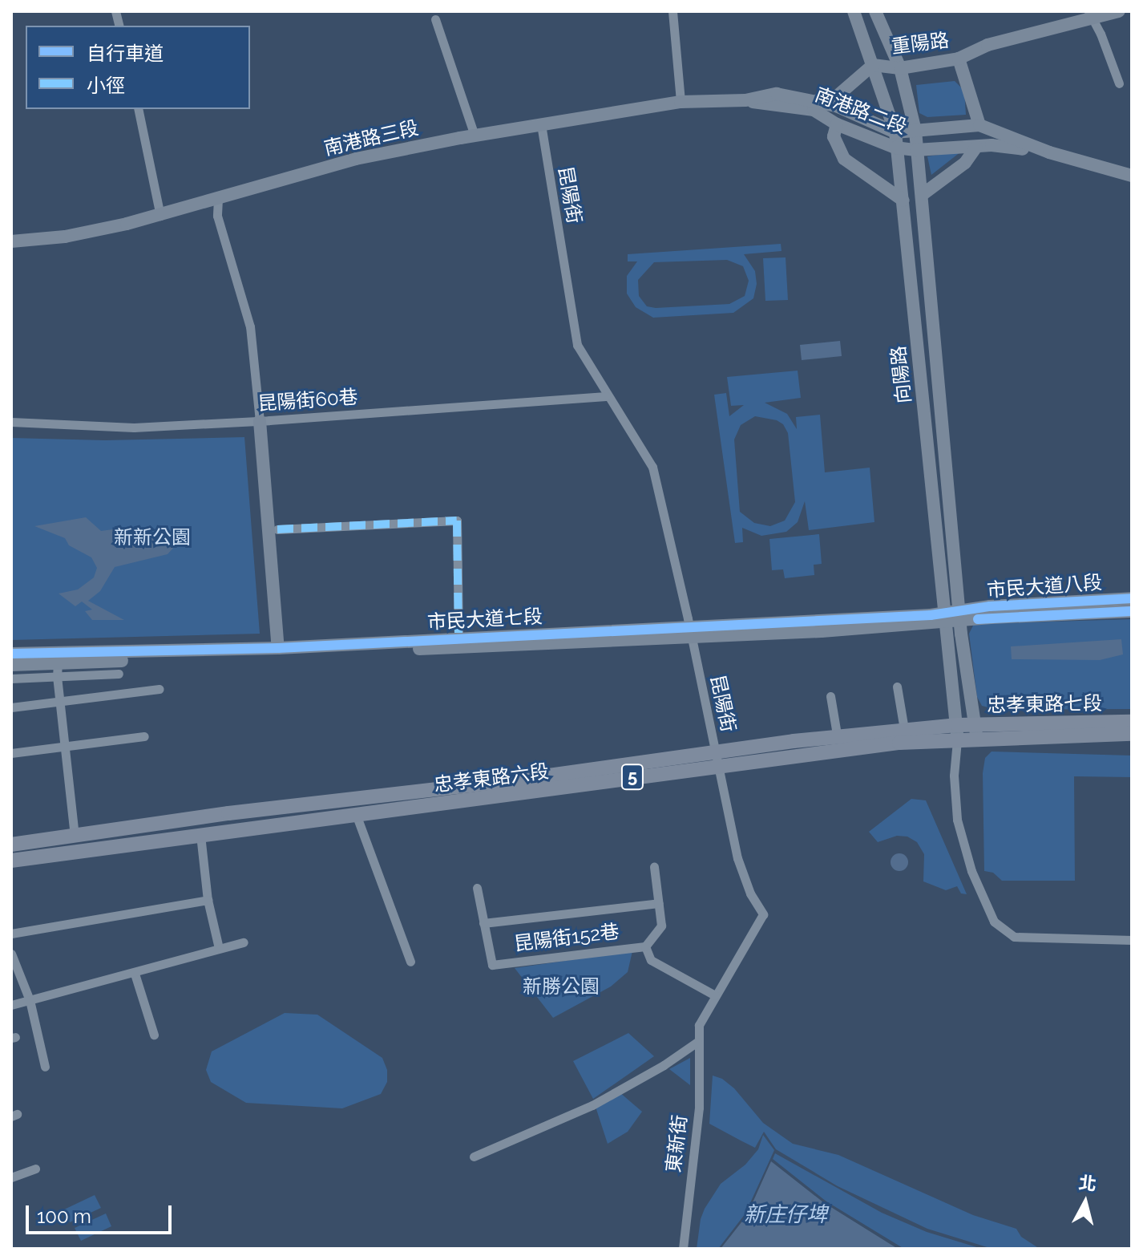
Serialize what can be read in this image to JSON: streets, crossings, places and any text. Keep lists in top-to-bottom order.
{
  "streets": {
    "main road": [
      "重陽路",
      "南港路二段",
      "南港路三段",
      "向陽路",
      "市民大道八段",
      "市民大道七段",
      "忠孝東路七段",
      "5",
      "忠孝東路六段"
    ],
    "street": [
      "昆陽街",
      "昆陽街60巷",
      "昆陽街152巷",
      "東新街"
    ]
  },
  "crossings": [
    ["重陽路", "向陽路"],
    ["南港路二段", "南港路三段"],
    ["南港路二段", "向陽路"],
    ["南港路三段", "昆陽街"],
    ["昆陽街", "昆陽街60巷"],
    ["昆陽街", "市民大道七段"],
    ["昆陽街", "忠孝東路六段"],
    ["昆陽街", "東新街"],
    ["向陽路", "市民大道八段"],
    ["向陽路", "市民大道七段"],
    ["向陽路", "忠孝東路七段"],
    ["向陽路", "忠孝東路六段"],
    ["市民大道八段", "市民大道七段"],
    ["忠孝東路七段", "忠孝東路六段"]
  ],
  "water": ["新庄仔埤"],
  "parks": ["新新公園", "新勝公園"],
  "legend": ["自行車道", "小徑"],
  "scale_bar": "100 m",
  "north": "top"
}
